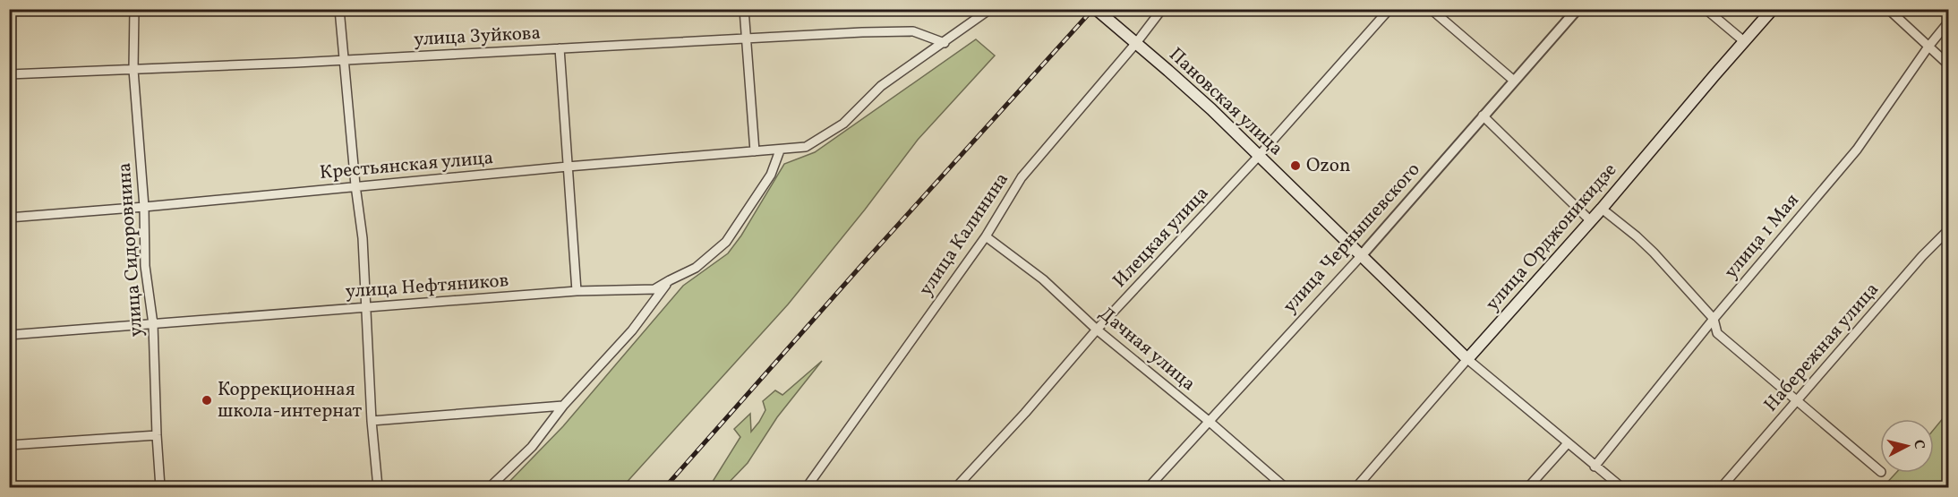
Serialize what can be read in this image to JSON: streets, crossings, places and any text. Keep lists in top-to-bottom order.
{
  "streets": {
    "main road": ["Пановская улица", "улица Орджоникидзе"],
    "street": [
      "улица Зуйкова",
      "Крестьянская улица",
      "улица Калинина",
      "улица 1 Мая",
      "Илецкая улица",
      "улица Чернышевского",
      "улица Сидоровнина",
      "улица Нефтяников",
      "Набережная улица",
      "Дачная улица"
    ]
  },
  "crossings": [
    ["улица Зуйкова", "Крестьянская улица"],
    ["улица Зуйкова", "улица Сидоровнина"],
    ["Пановская улица", "улица Калинина"],
    ["Пановская улица", "Илецкая улица"],
    ["Пановская улица", "улица Орджоникидзе"],
    ["Пановская улица", "улица Чернышевского"],
    ["Крестьянская улица", "улица Сидоровнина"],
    ["Крестьянская улица", "улица Нефтяников"],
    ["улица Калинина", "Дачная улица"],
    ["Илецкая улица", "Дачная улица"],
    ["улица Чернышевского", "Дачная улица"],
    ["улица Сидоровнина", "улица Нефтяников"]
  ],
  "places": ["Ozon", "Коррекционная школа-интернат"],
  "north": "right"
}
